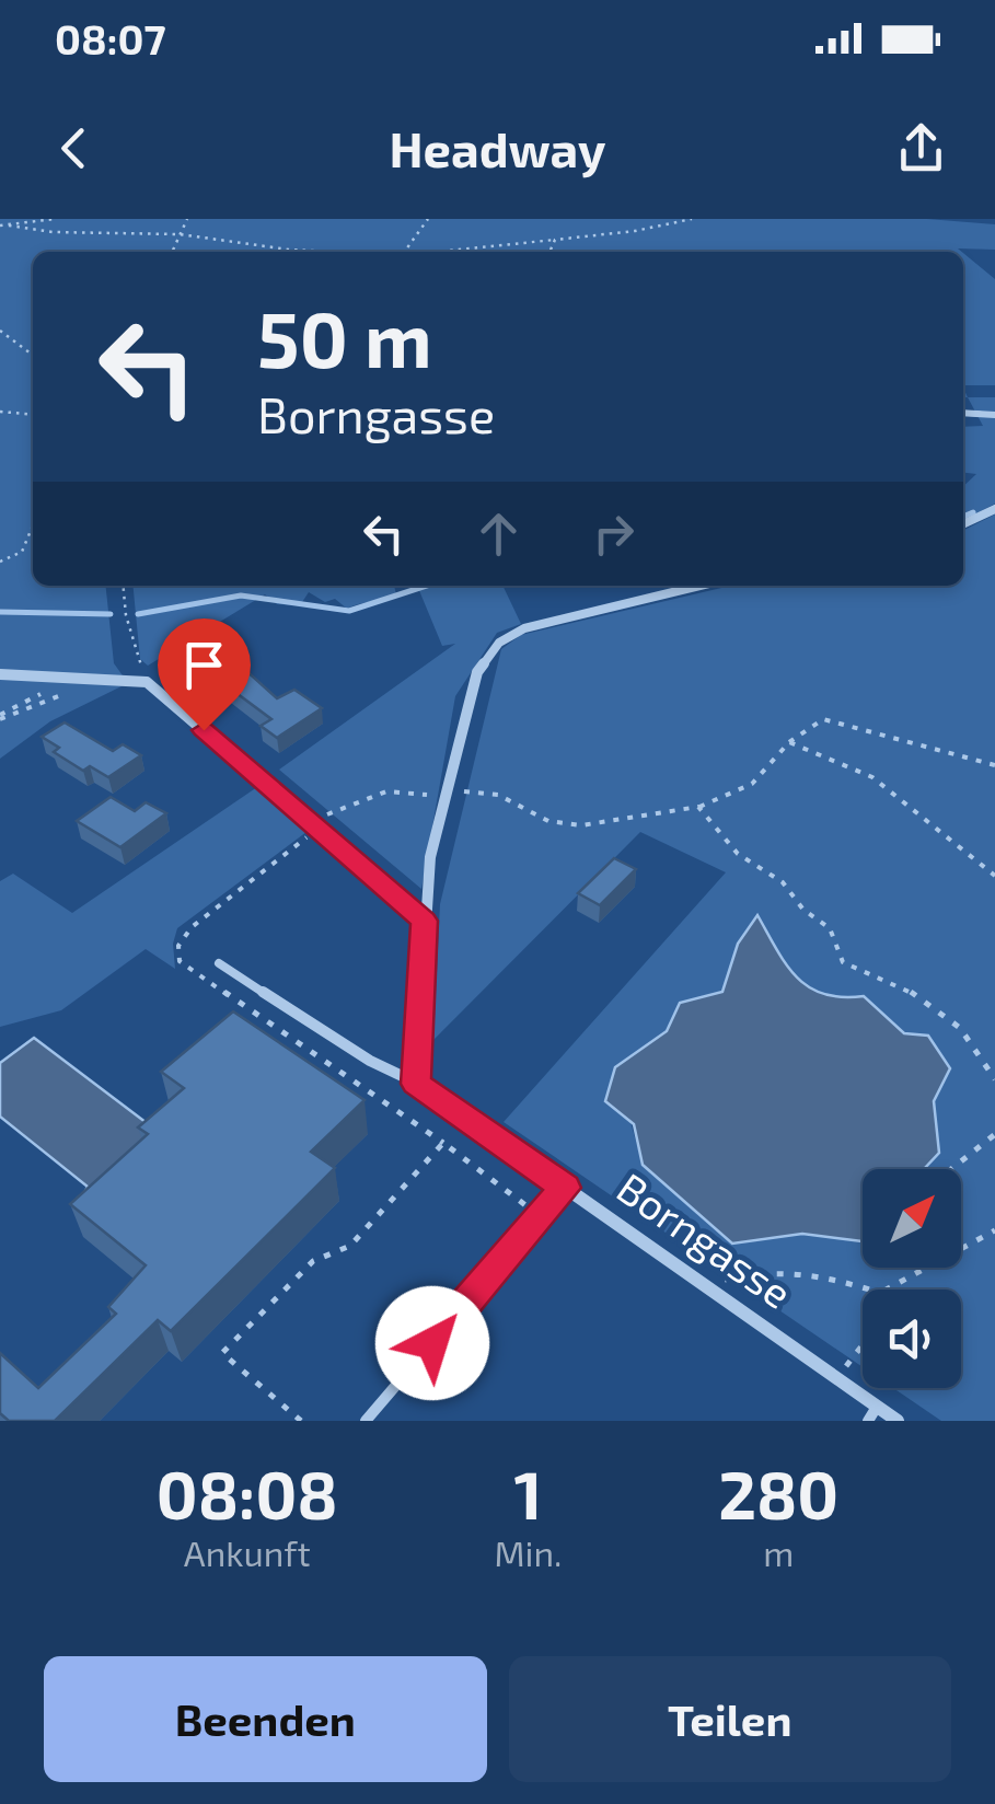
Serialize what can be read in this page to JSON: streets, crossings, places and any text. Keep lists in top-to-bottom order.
{
  "streets": {
    "street": ["Borngasse"]
  },
  "north": "top right",
  "page": {
    "status": "08:07",
    "header": "Headway",
    "turn": ["50 m", "Borngasse"],
    "eta": [
      "08:08",
      "Ankunft",
      "1",
      "Min.",
      "280",
      "m"
    ],
    "buttons": ["Beenden", "Teilen"]
  }
}
